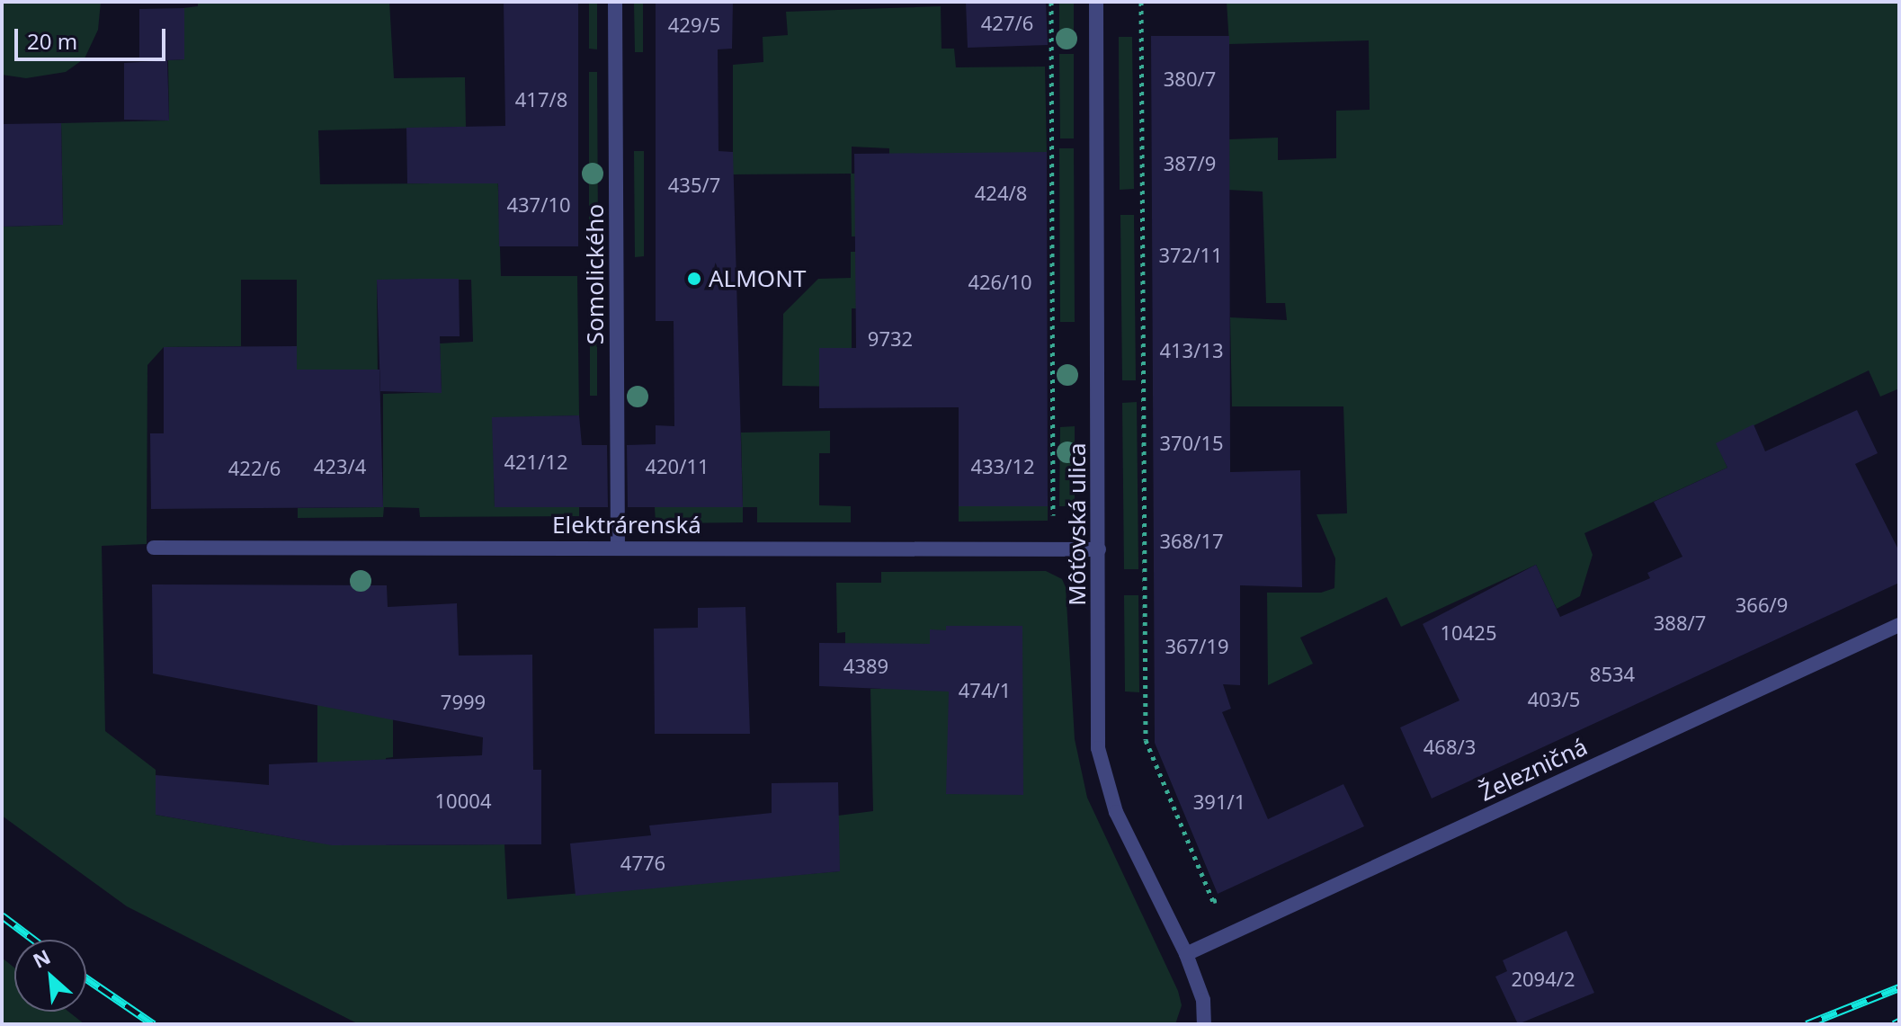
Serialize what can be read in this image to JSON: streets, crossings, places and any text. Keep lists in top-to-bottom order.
{
  "streets": {
    "street": [
      "Somolického",
      "Môťovská ulica",
      "Elektrárenská",
      "Železničná"
    ]
  },
  "crossings": [
    ["Somolického", "Elektrárenská"],
    ["Môťovská ulica", "Elektrárenská"],
    ["Môťovská ulica", "Železničná"]
  ],
  "places": ["ALMONT"],
  "house_numbers": [
    "427/6",
    "429/5",
    "380/7",
    "417/8",
    "387/9",
    "435/7",
    "424/8",
    "437/10",
    "372/11",
    "426/10",
    "9732",
    "413/13",
    "370/15",
    "421/12",
    "423/4",
    "420/11",
    "433/12",
    "422/6",
    "368/17",
    "366/9",
    "388/7",
    "10425",
    "367/19",
    "4389",
    "8534",
    "474/1",
    "403/5",
    "7999",
    "468/3",
    "10004",
    "391/1",
    "4776",
    "2094/2"
  ],
  "scale_bar": "20 m",
  "north": "top left"
}
